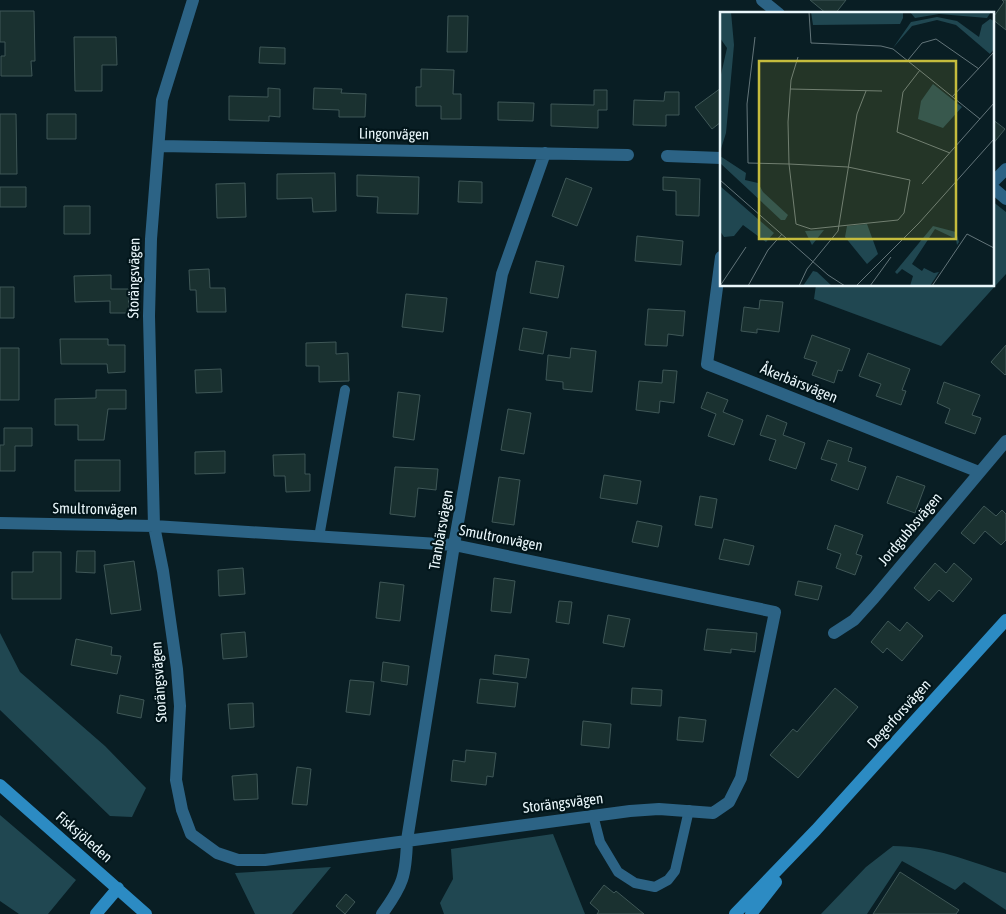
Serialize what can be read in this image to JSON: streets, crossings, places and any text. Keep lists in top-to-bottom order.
{
  "streets": {
    "main road": ["Degerforsvägen", "Fisksjöleden"],
    "street": [
      "Lingonvägen",
      "Storängsvägen",
      "Åkerbärsvägen",
      "Smultronvägen",
      "Jordgubbsvägen",
      "Tranbärsvägen"
    ]
  },
  "crossings": [
    ["Lingonvägen", "Storängsvägen"],
    ["Lingonvägen", "Tranbärsvägen"],
    ["Storängsvägen", "Smultronvägen"],
    ["Storängsvägen", "Tranbärsvägen"],
    ["Åkerbärsvägen", "Jordgubbsvägen"],
    ["Smultronvägen", "Tranbärsvägen"]
  ]
}
